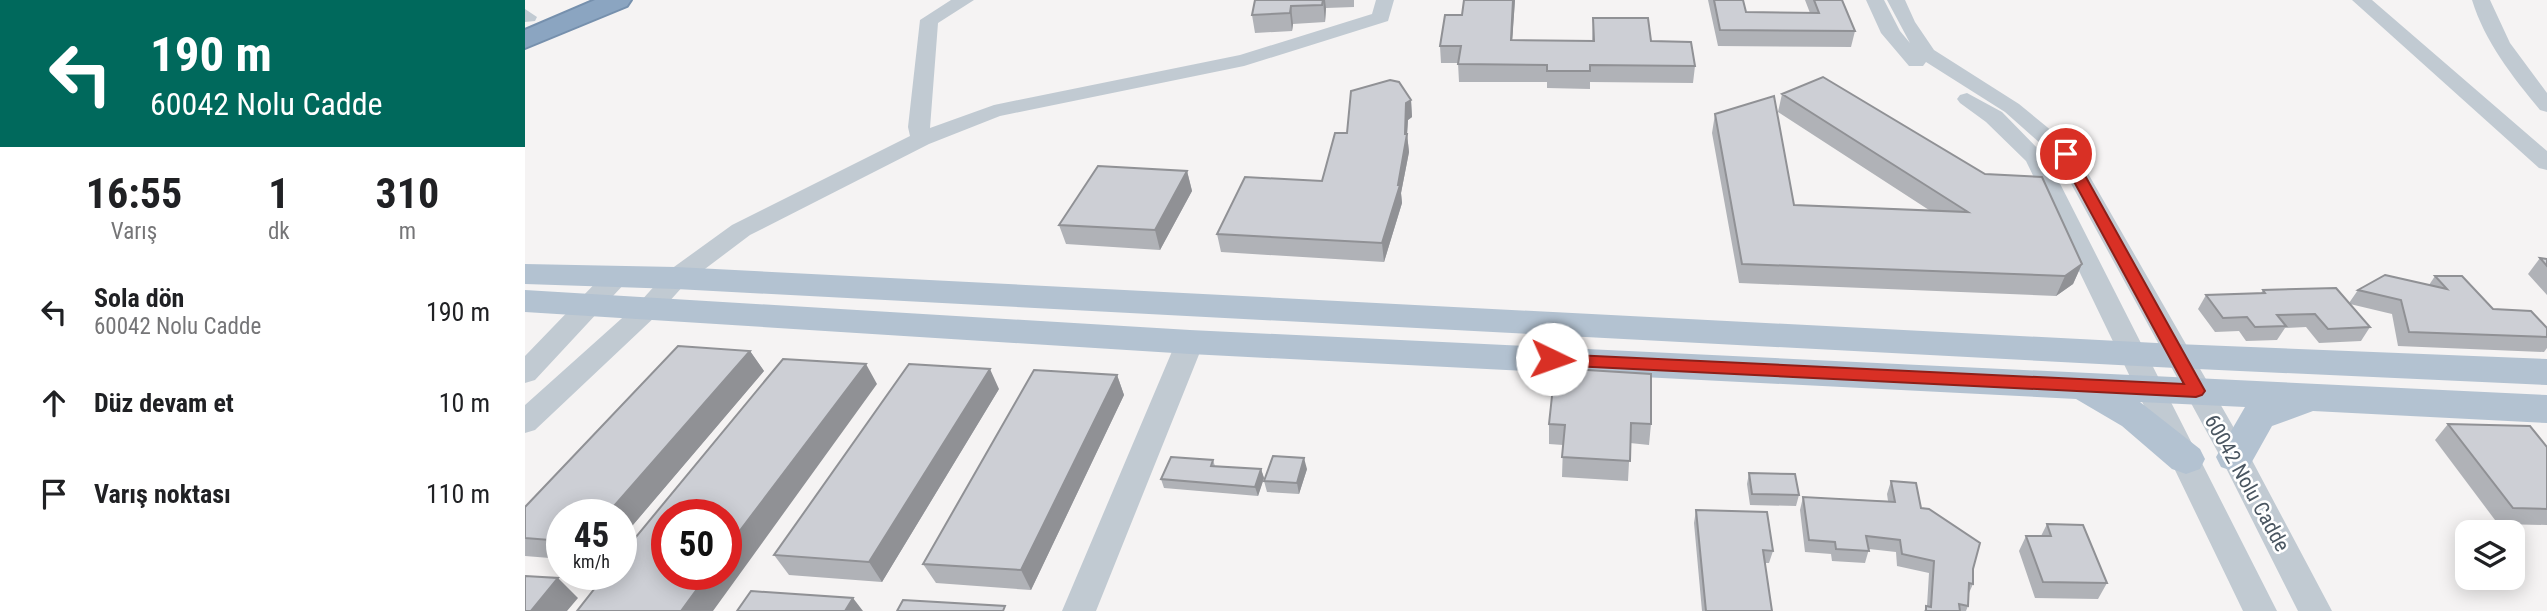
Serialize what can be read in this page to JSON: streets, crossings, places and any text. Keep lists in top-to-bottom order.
{
  "streets": {
    "street": ["60042 Nolu Cadde"]
  },
  "page": {
    "turn": ["190 m", "60042 Nolu Cadde"],
    "eta": [
      "16:55",
      "Varış",
      "1",
      "dk",
      "310",
      "m"
    ],
    "list": [
      {
        "name": "Sola dön",
        "note": "60042 Nolu Cadde",
        "value": "190 m"
      },
      {
        "name": "Düz devam et",
        "value": "10 m"
      },
      {
        "name": "Varış noktası",
        "value": "110 m"
      }
    ],
    "speed": "45 km/h",
    "limit": "50"
  }
}
